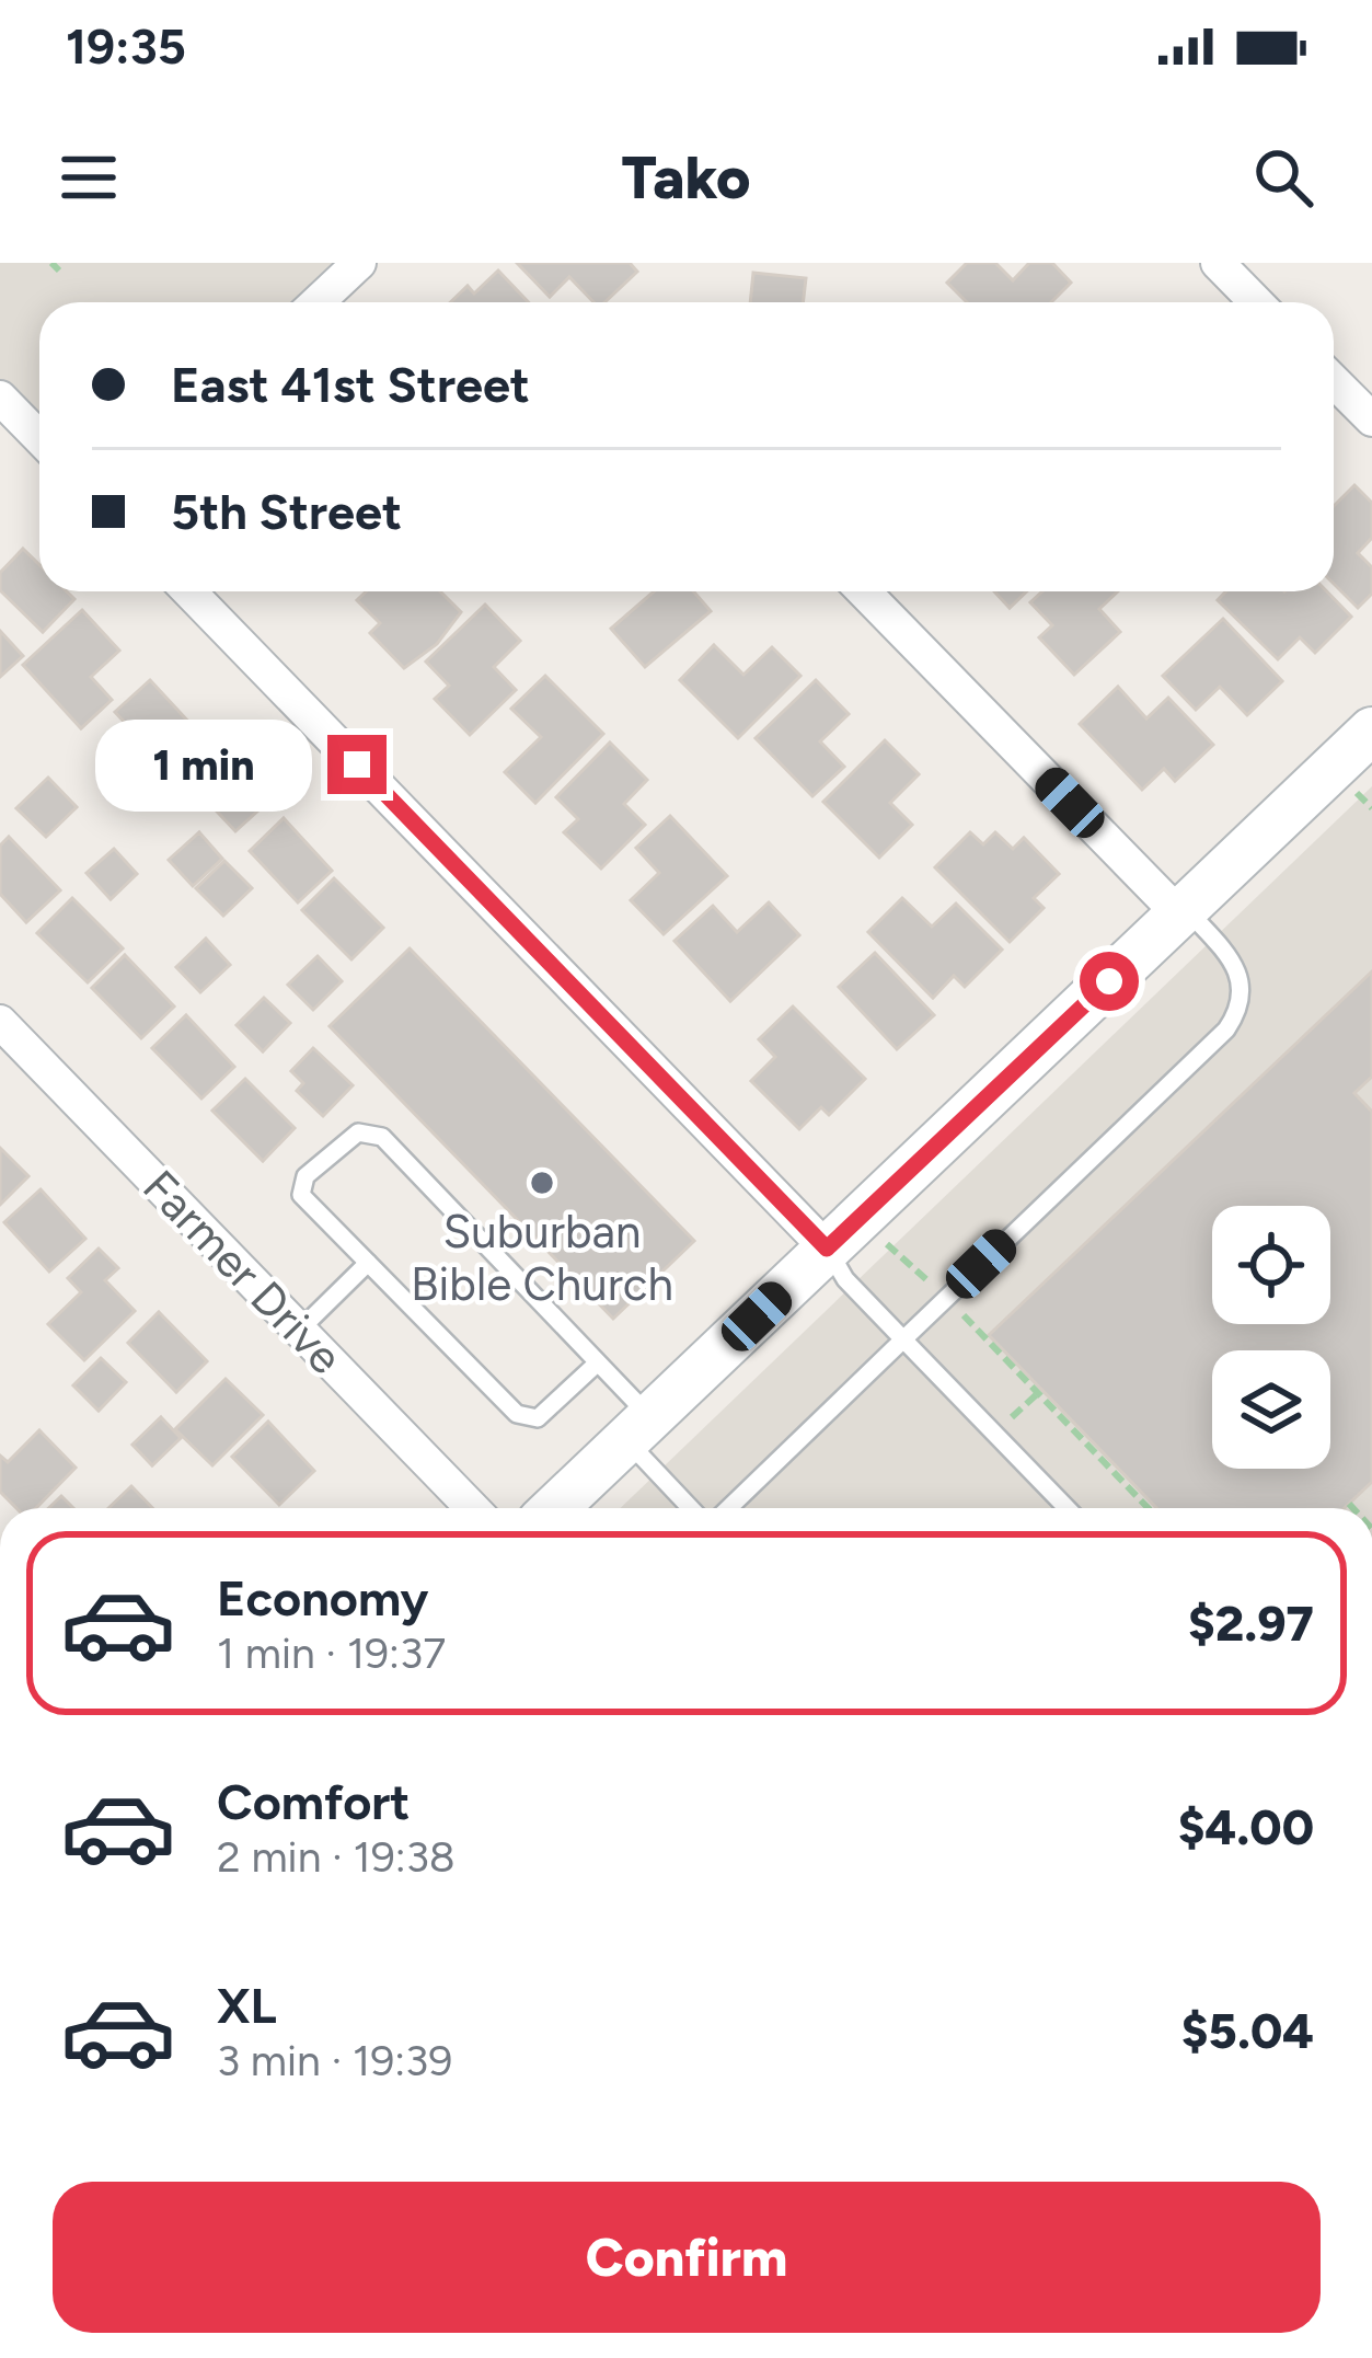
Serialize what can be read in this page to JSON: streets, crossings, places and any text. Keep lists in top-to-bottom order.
{
  "streets": {
    "street": ["Farmer Drive"]
  },
  "places": ["Suburban Bible Church"],
  "page": {
    "status": "19:35",
    "header": "Tako",
    "banner": ["East 41st Street", "5th Street"],
    "bubble": "1 min",
    "list": [
      {
        "name": "Economy",
        "note": "1 min · 19:37",
        "value": "$2.97"
      },
      {
        "name": "Comfort",
        "note": "2 min · 19:38",
        "value": "$4.00"
      },
      {
        "name": "XL",
        "note": "3 min · 19:39",
        "value": "$5.04"
      }
    ],
    "buttons": "Confirm"
  }
}
